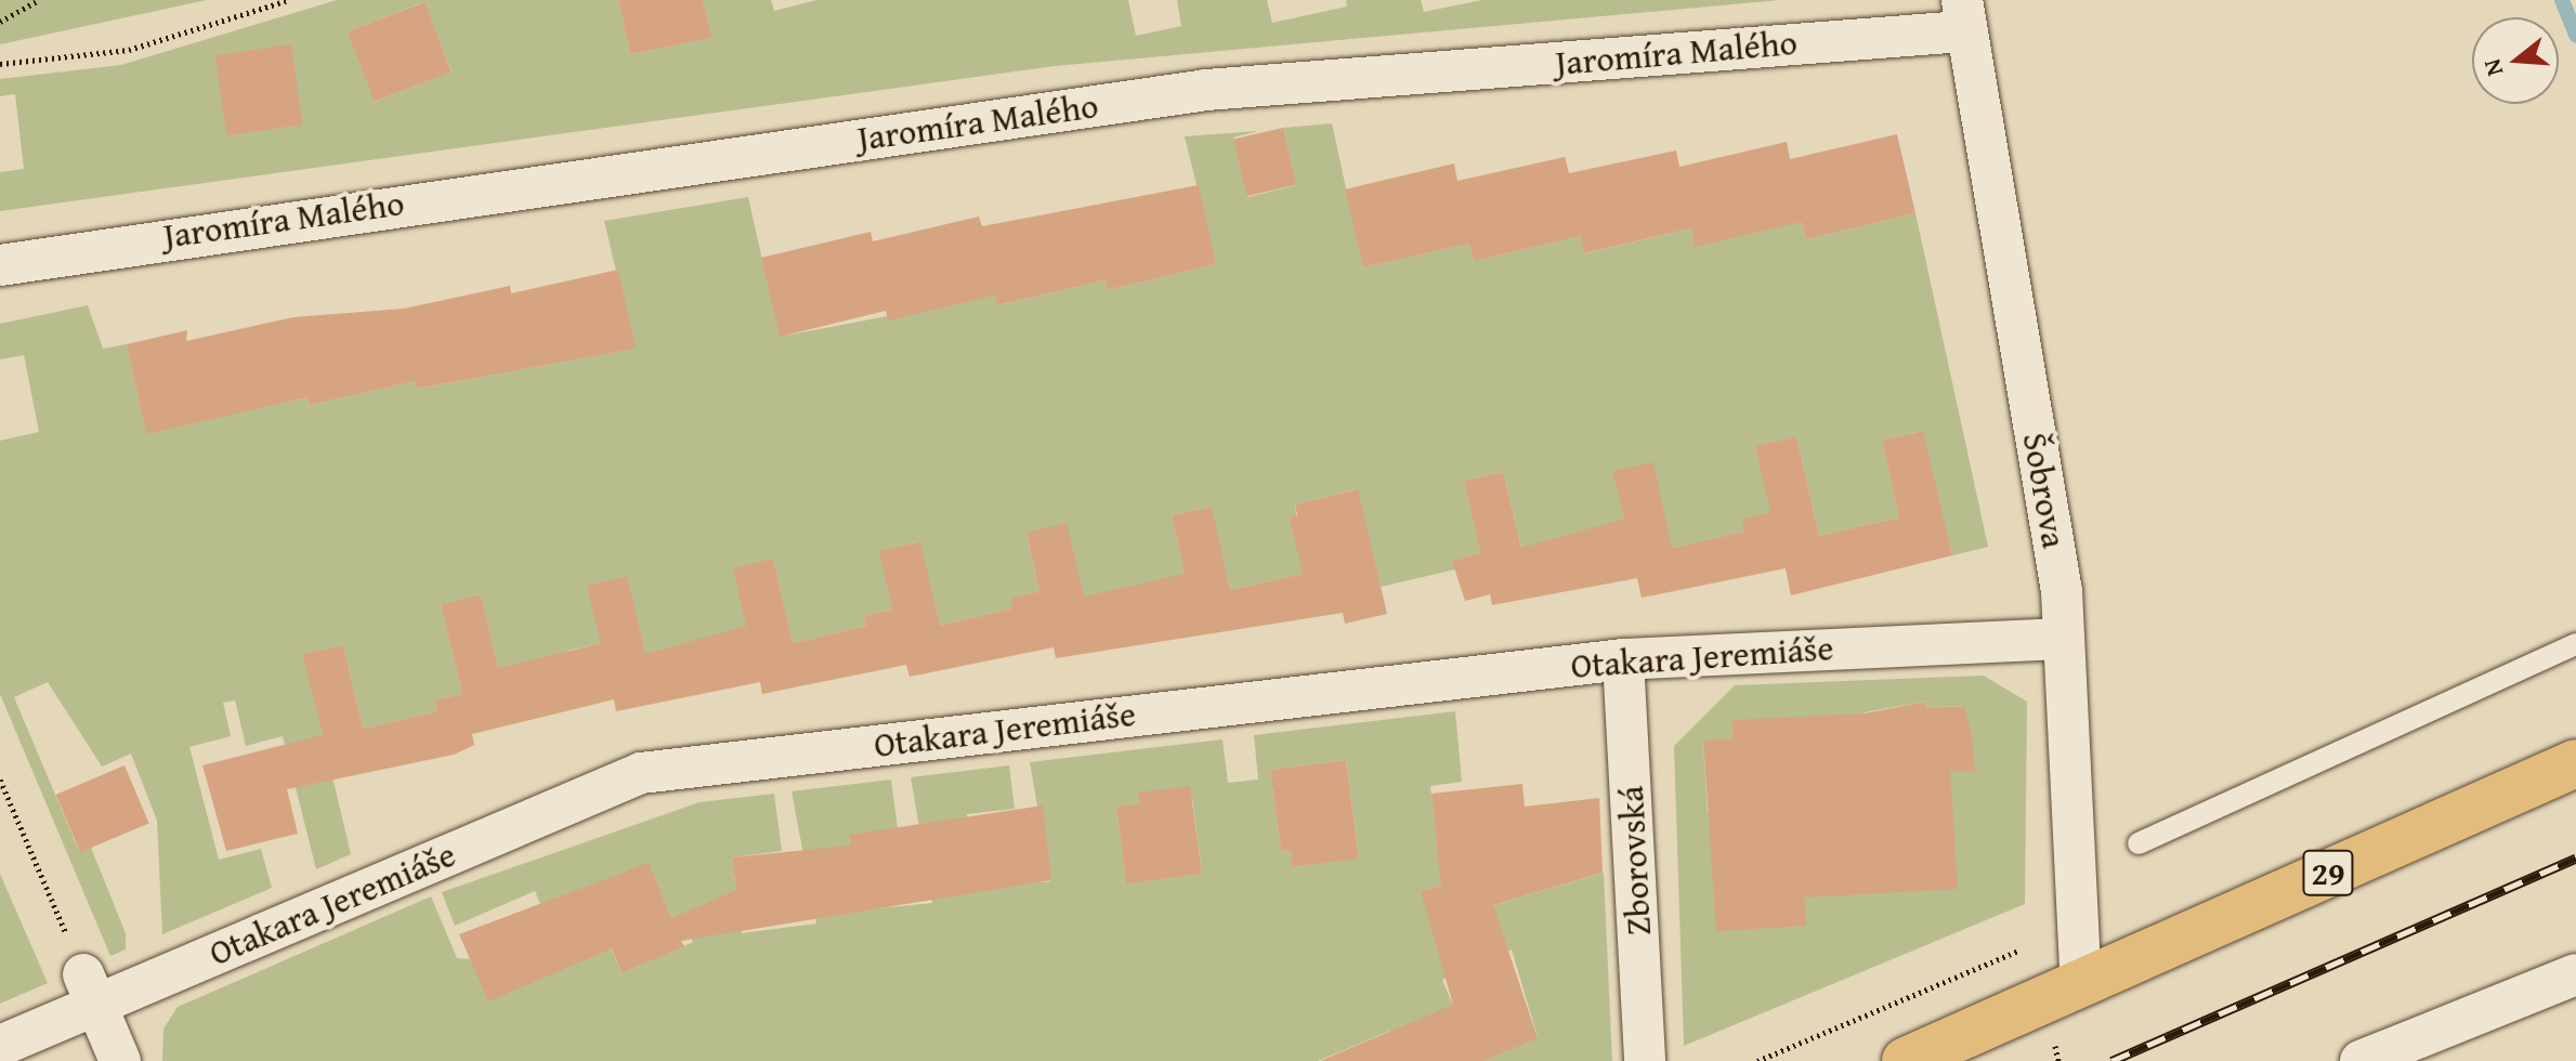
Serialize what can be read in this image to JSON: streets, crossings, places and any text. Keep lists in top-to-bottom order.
{
  "streets": {
    "main road": ["29"],
    "street": [
      "Jaromíra Malého",
      "Šobrova",
      "Otakara Jeremiáše",
      "Zborovská"
    ]
  },
  "crossings": [
    ["Jaromíra Malého", "Šobrova"],
    ["Šobrova", "Otakara Jeremiáše"],
    ["Šobrova", "29"],
    ["Otakara Jeremiáše", "Zborovská"]
  ],
  "north": "left"
}
